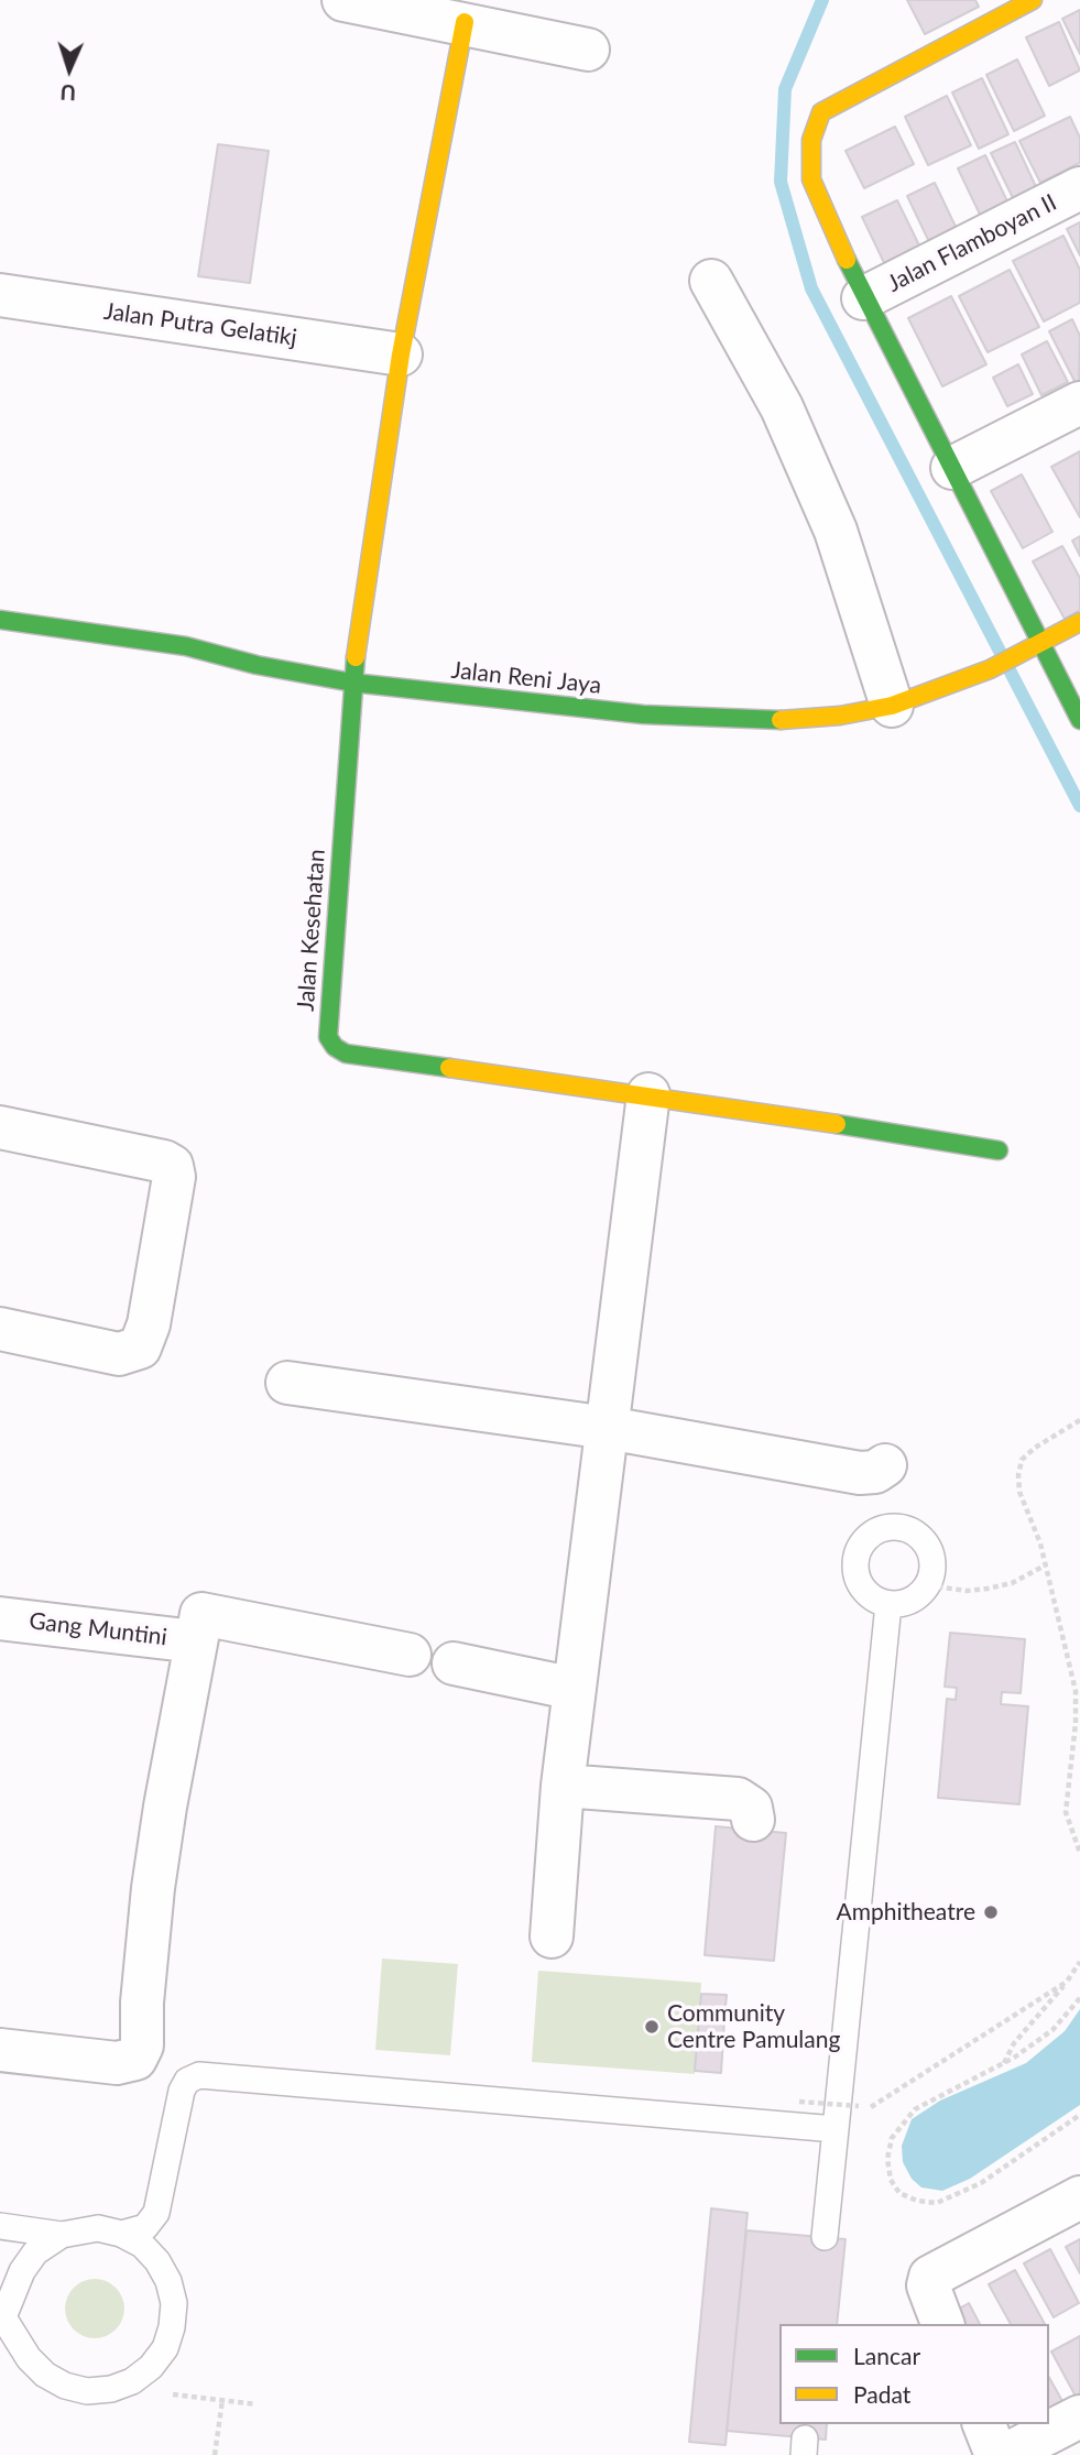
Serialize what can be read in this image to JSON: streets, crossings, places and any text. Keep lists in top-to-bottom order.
{
  "streets": {
    "street": [
      "Jalan Flamboyan II",
      "Jalan Putra Gelatikj",
      "Jalan Reni Jaya",
      "Jalan Kesehatan",
      "Gang Muntini"
    ]
  },
  "crossings": [
    ["Jalan Reni Jaya", "Jalan Kesehatan"]
  ],
  "places": ["Amphitheatre", "Community Centre Pamulang"],
  "legend": ["Lancar", "Padat"],
  "north": "bottom"
}
